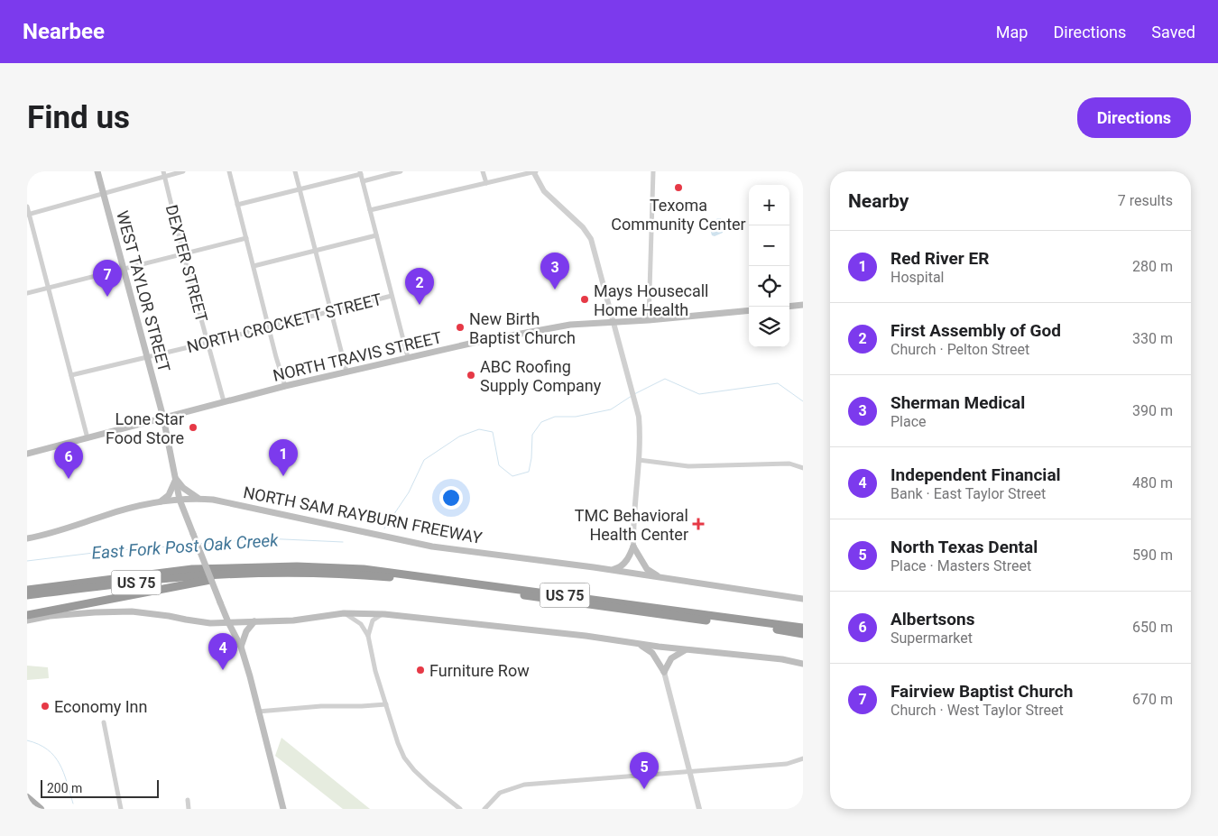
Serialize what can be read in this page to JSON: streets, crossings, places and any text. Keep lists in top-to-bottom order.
{
  "streets": {
    "highway": ["US 75"],
    "main road": ["WEST TAYLOR STREET", "NORTH TRAVIS STREET", "NORTH SAM RAYBURN FREEWAY"],
    "street": ["DEXTER STREET", "NORTH CROCKETT STREET"]
  },
  "crossings": [
    ["DEXTER STREET", "NORTH CROCKETT STREET"],
    ["DEXTER STREET", "NORTH TRAVIS STREET"],
    ["WEST TAYLOR STREET", "NORTH CROCKETT STREET"],
    ["WEST TAYLOR STREET", "NORTH TRAVIS STREET"],
    ["WEST TAYLOR STREET", "NORTH SAM RAYBURN FREEWAY"]
  ],
  "water": ["East Fork Post Oak Creek"],
  "places": {
    "other": [
      "Texoma Community Center",
      "Mays Housecall Home Health",
      "New Birth Baptist Church",
      "ABC Roofing Supply Company",
      "Lone Star Food Store",
      "Furniture Row",
      "Economy Inn"
    ],
    "health": ["TMC Behavioral Health Center"]
  },
  "scale_bar": "200 m",
  "page": {
    "header": "Nearbee",
    "nav": ["Map", "Directions", "Saved"],
    "buttons": "Directions",
    "title": "Find us",
    "heading": ["Nearby", "7 results"],
    "map_buttons": ["+", "−"],
    "list": [
      {
        "mark": "1",
        "name": "Red River ER",
        "note": "Hospital",
        "value": "280 m"
      },
      {
        "mark": "2",
        "name": "First Assembly of God",
        "note": "Church · Pelton Street",
        "value": "330 m"
      },
      {
        "mark": "3",
        "name": "Sherman Medical",
        "note": "Place",
        "value": "390 m"
      },
      {
        "mark": "4",
        "name": "Independent Financial",
        "note": "Bank · East Taylor Street",
        "value": "480 m"
      },
      {
        "mark": "5",
        "name": "North Texas Dental",
        "note": "Place · Masters Street",
        "value": "590 m"
      },
      {
        "mark": "6",
        "name": "Albertsons",
        "note": "Supermarket",
        "value": "650 m"
      },
      {
        "mark": "7",
        "name": "Fairview Baptist Church",
        "note": "Church · West Taylor Street",
        "value": "670 m"
      }
    ],
    "pins": [
      "3",
      "7",
      "2",
      "1",
      "6",
      "4",
      "5"
    ],
    "scale": "200 m"
  }
}
